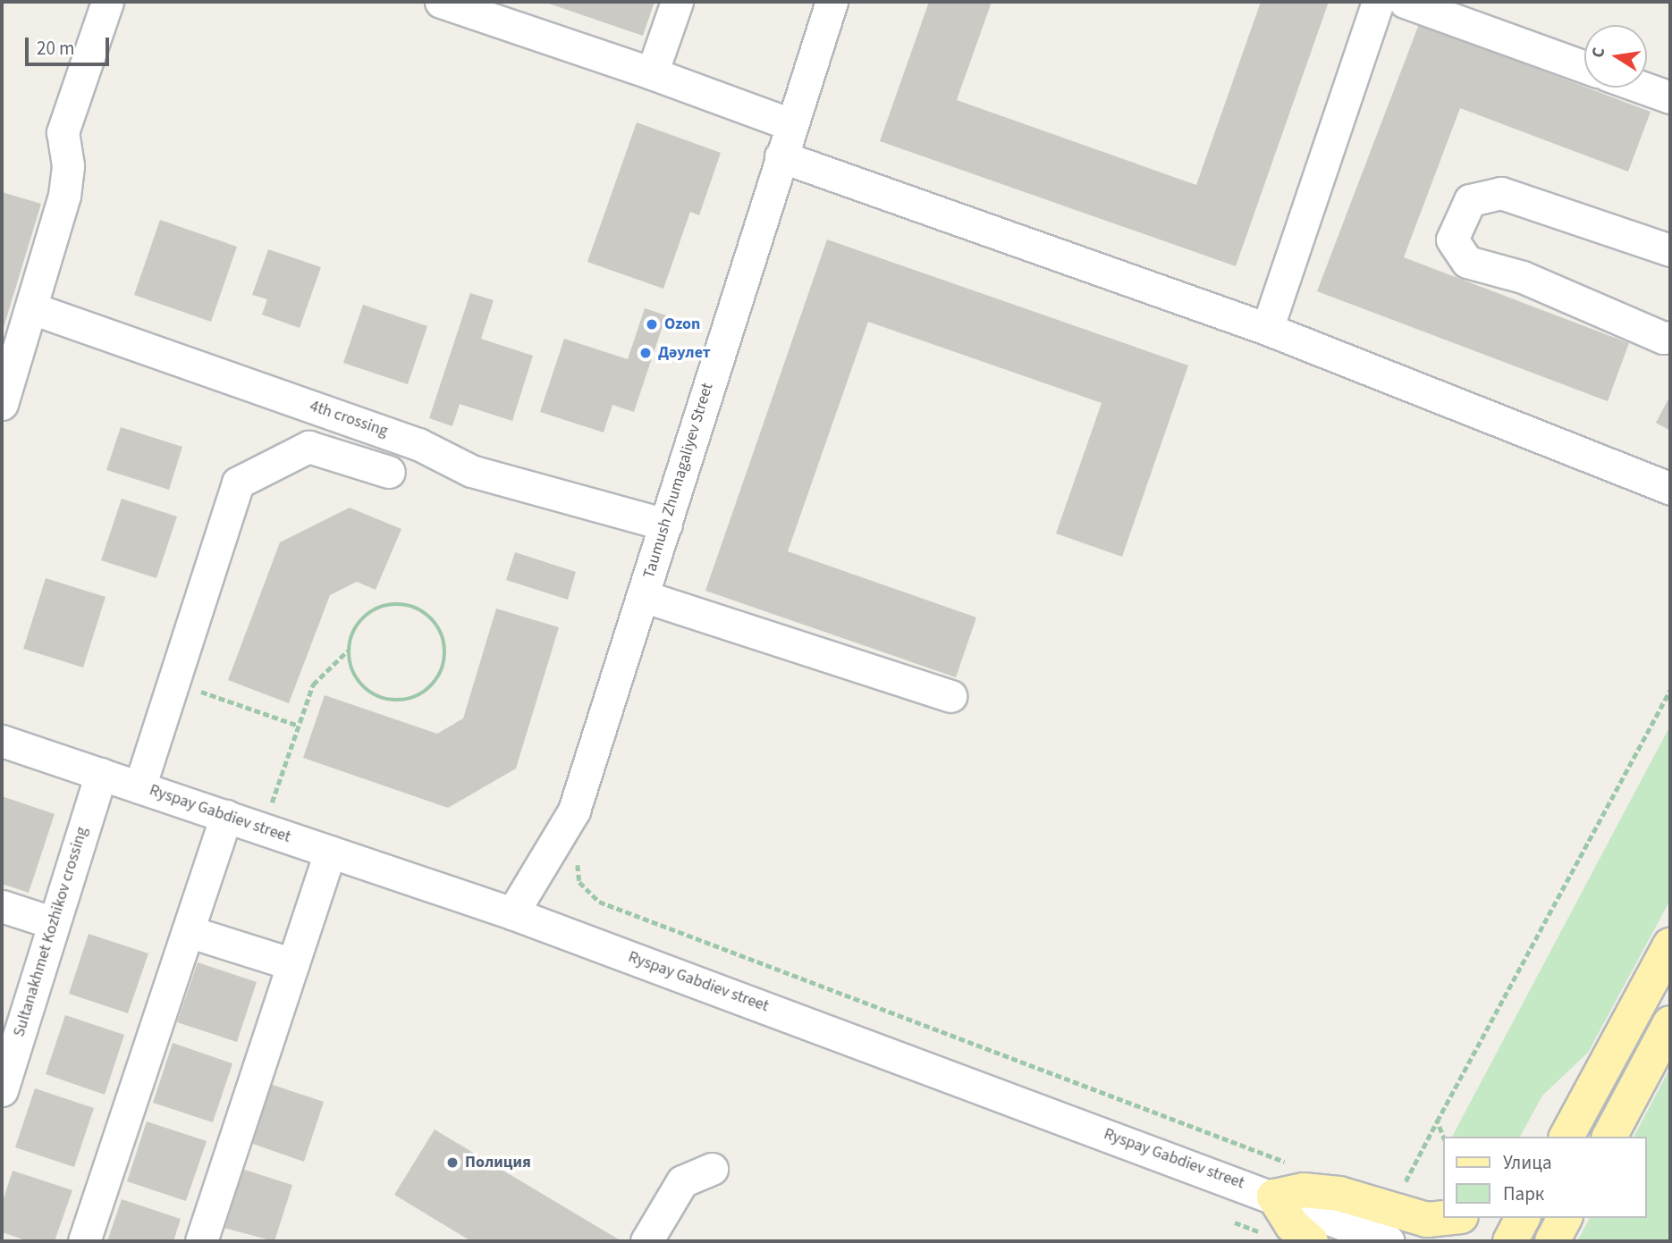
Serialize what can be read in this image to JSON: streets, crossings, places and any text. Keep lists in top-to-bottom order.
{
  "streets": {
    "street": [
      "4th crossing",
      "Taumush Zhumagaliyev Street",
      "Ryspay Gabdiev street",
      "Sultanakhmet Kozhikov crossing"
    ]
  },
  "crossings": [
    ["4th crossing", "Taumush Zhumagaliyev Street"],
    ["Taumush Zhumagaliyev Street", "Ryspay Gabdiev street"],
    ["Ryspay Gabdiev street", "Sultanakhmet Kozhikov crossing"]
  ],
  "places": ["Ozon", "Дәулет", "Полиция"],
  "legend": ["Улица", "Парк"],
  "scale_bar": "20 m",
  "north": "left"
}
